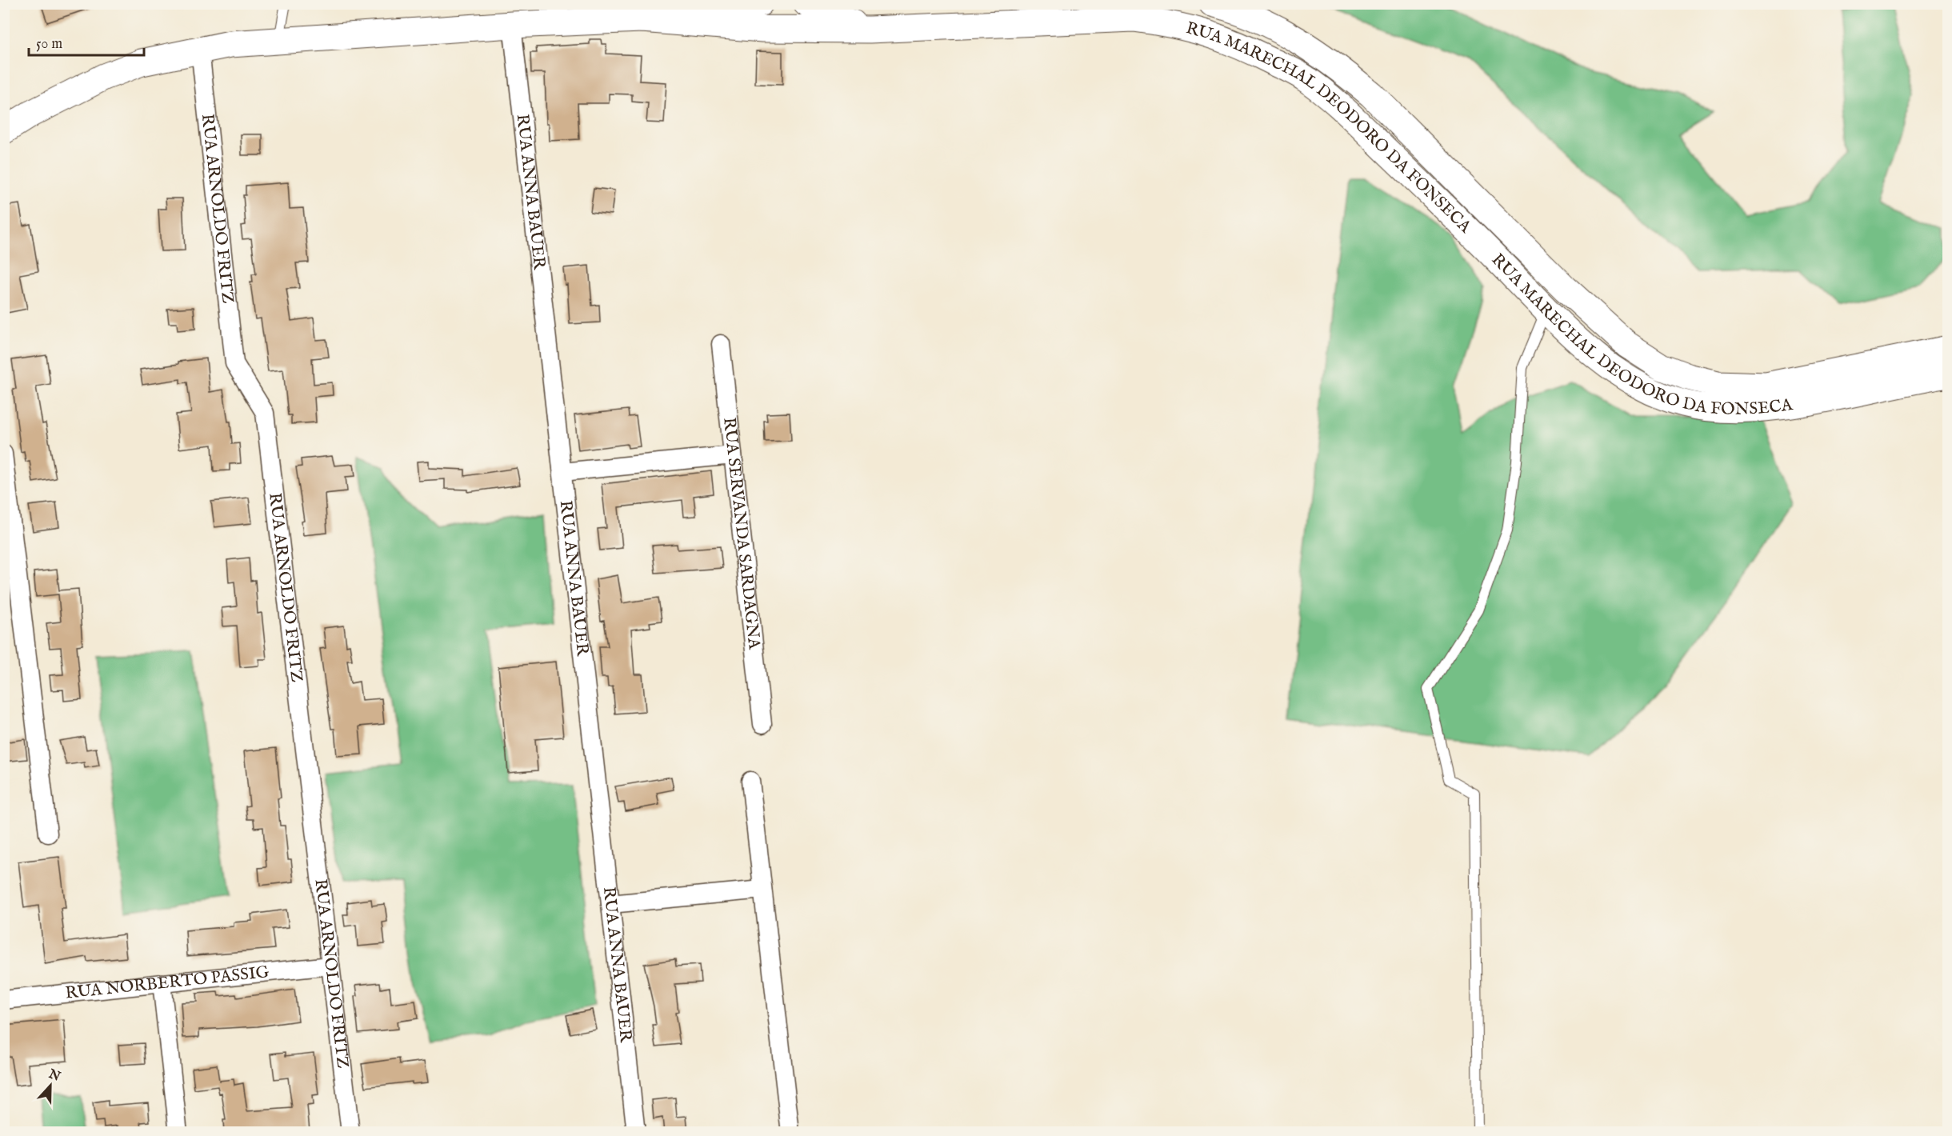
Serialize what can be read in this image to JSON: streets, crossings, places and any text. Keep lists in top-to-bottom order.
{
  "streets": {
    "main road": ["RUA MARECHAL DEODORO DA FONSECA"],
    "street": [
      "RUA ANNA BAUER",
      "RUA ARNOLDO FRITZ",
      "RUA SERVANDA SARDAGNA",
      "RUA NORBERTO PASSIG"
    ]
  },
  "crossings": [
    ["RUA MARECHAL DEODORO DA FONSECA", "RUA ANNA BAUER"],
    ["RUA MARECHAL DEODORO DA FONSECA", "RUA ARNOLDO FRITZ"],
    ["RUA ARNOLDO FRITZ", "RUA NORBERTO PASSIG"]
  ],
  "scale_bar": "50 m",
  "north": "top"
}
